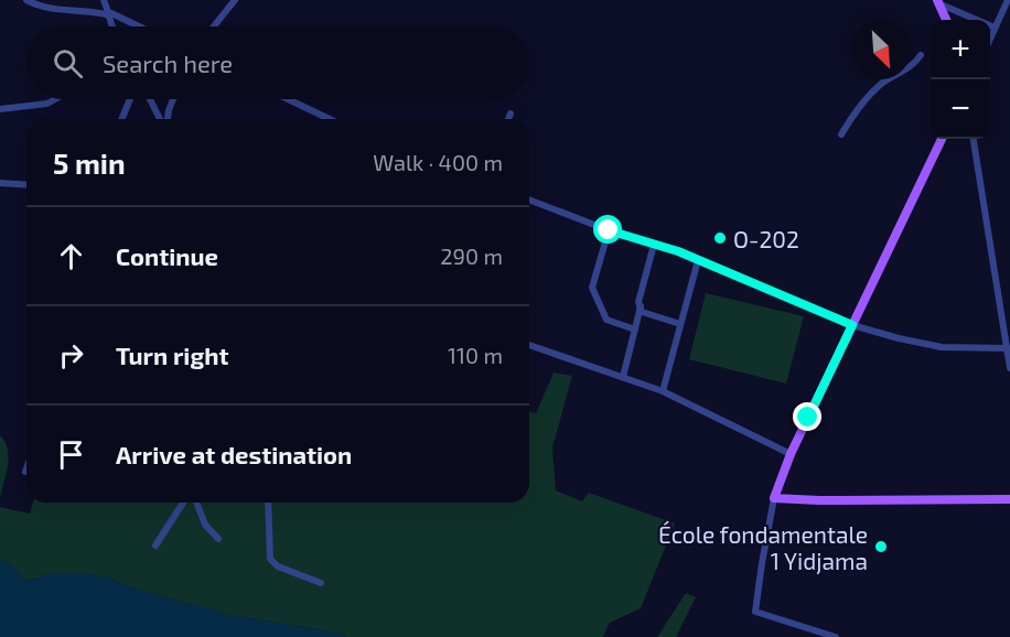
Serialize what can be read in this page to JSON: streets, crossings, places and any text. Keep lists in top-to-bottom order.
{
  "places": ["O-202", "École fondamentale 1 Yidjama"],
  "north": "bottom right",
  "page": {
    "map_buttons": ["+", "−"],
    "search": "Search here",
    "heading": ["5 min", "Walk · 400 m"],
    "list": [
      ["Continue", "290 m"],
      ["Turn right", "110 m"],
      "Arrive at destination"
    ]
  }
}
